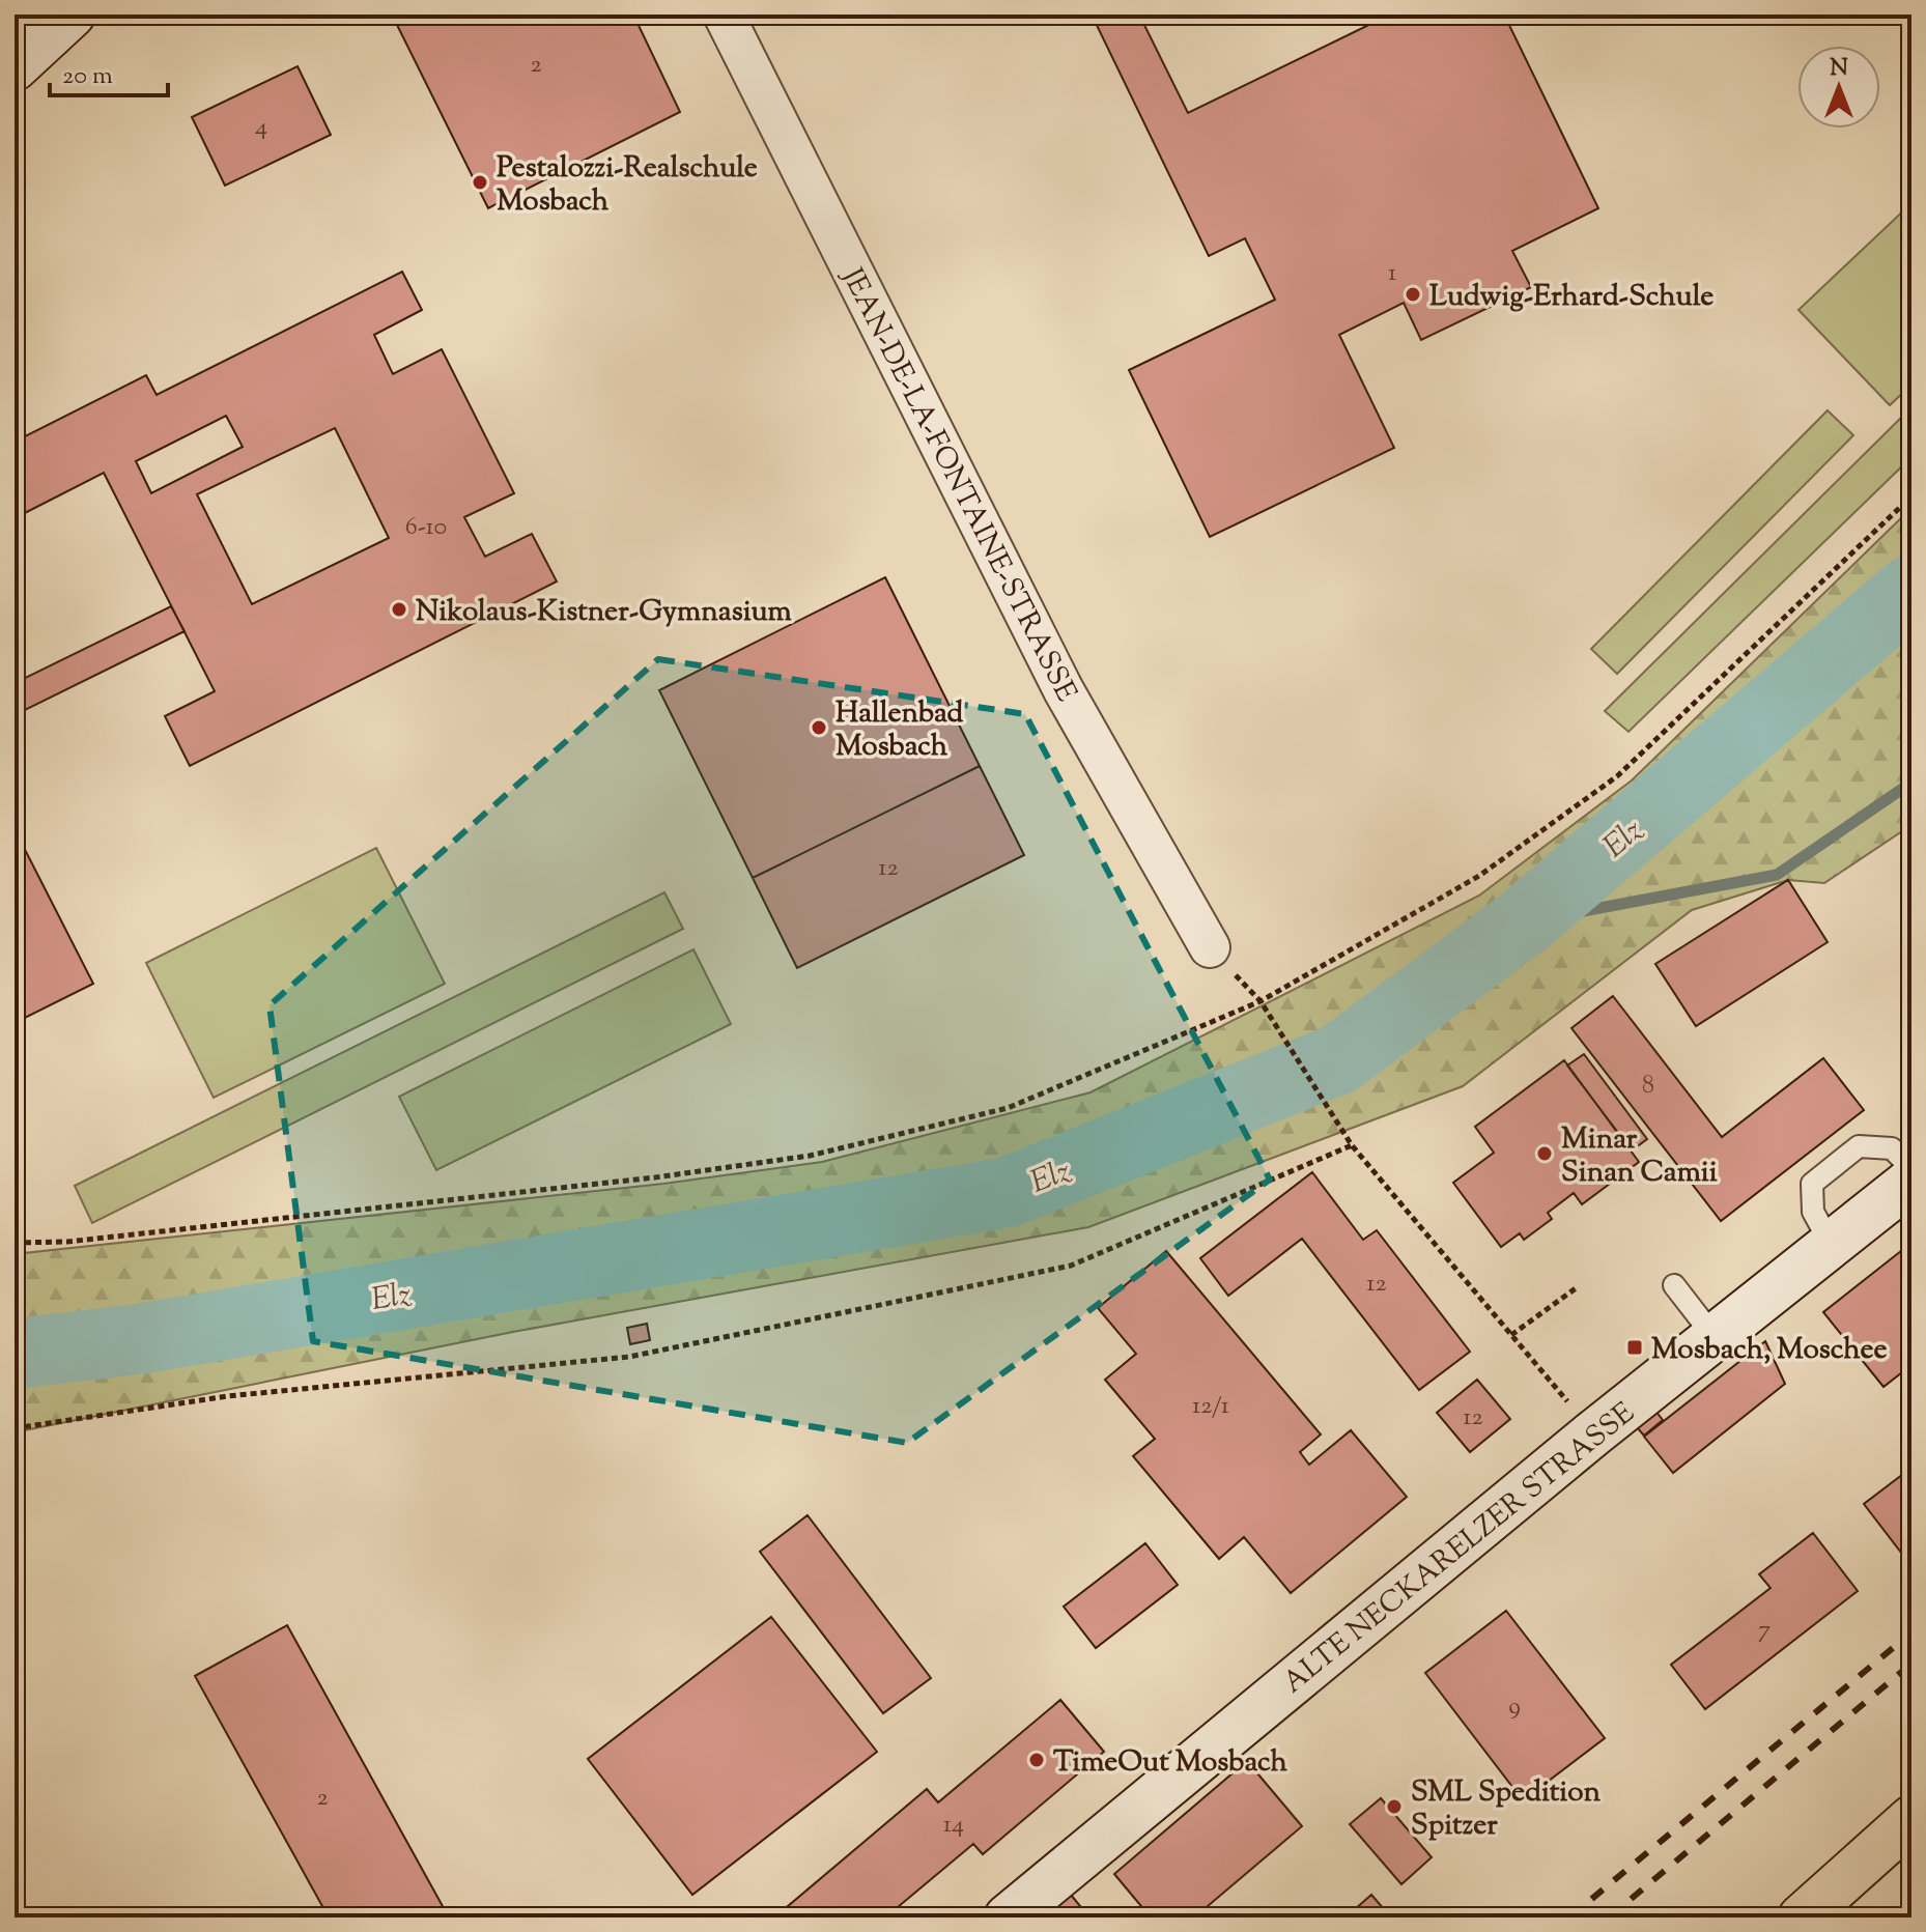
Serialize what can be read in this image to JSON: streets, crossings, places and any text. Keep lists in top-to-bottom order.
{
  "streets": {
    "street": ["JEAN-DE-LA-FONTAINE-STRASSE", "ALTE NECKARELZER STRASSE"]
  },
  "water": ["Elz"],
  "places": {
    "other": [
      "Pestalozzi-Realschule Mosbach",
      "Ludwig-Erhard-Schule",
      "Nikolaus-Kistner-Gymnasium",
      "Hallenbad Mosbach",
      "Minar Sinan Camii",
      "TimeOut Mosbach",
      "SML Spedition Spitzer"
    ],
    "transit": ["Mosbach, Moschee"]
  },
  "house_numbers": [
    "2",
    "4",
    "1",
    "6-10",
    "12",
    "8",
    "12",
    "12/1",
    "12",
    "7",
    "9",
    "2",
    "14"
  ],
  "scale_bar": "20 m",
  "north": "top"
}
